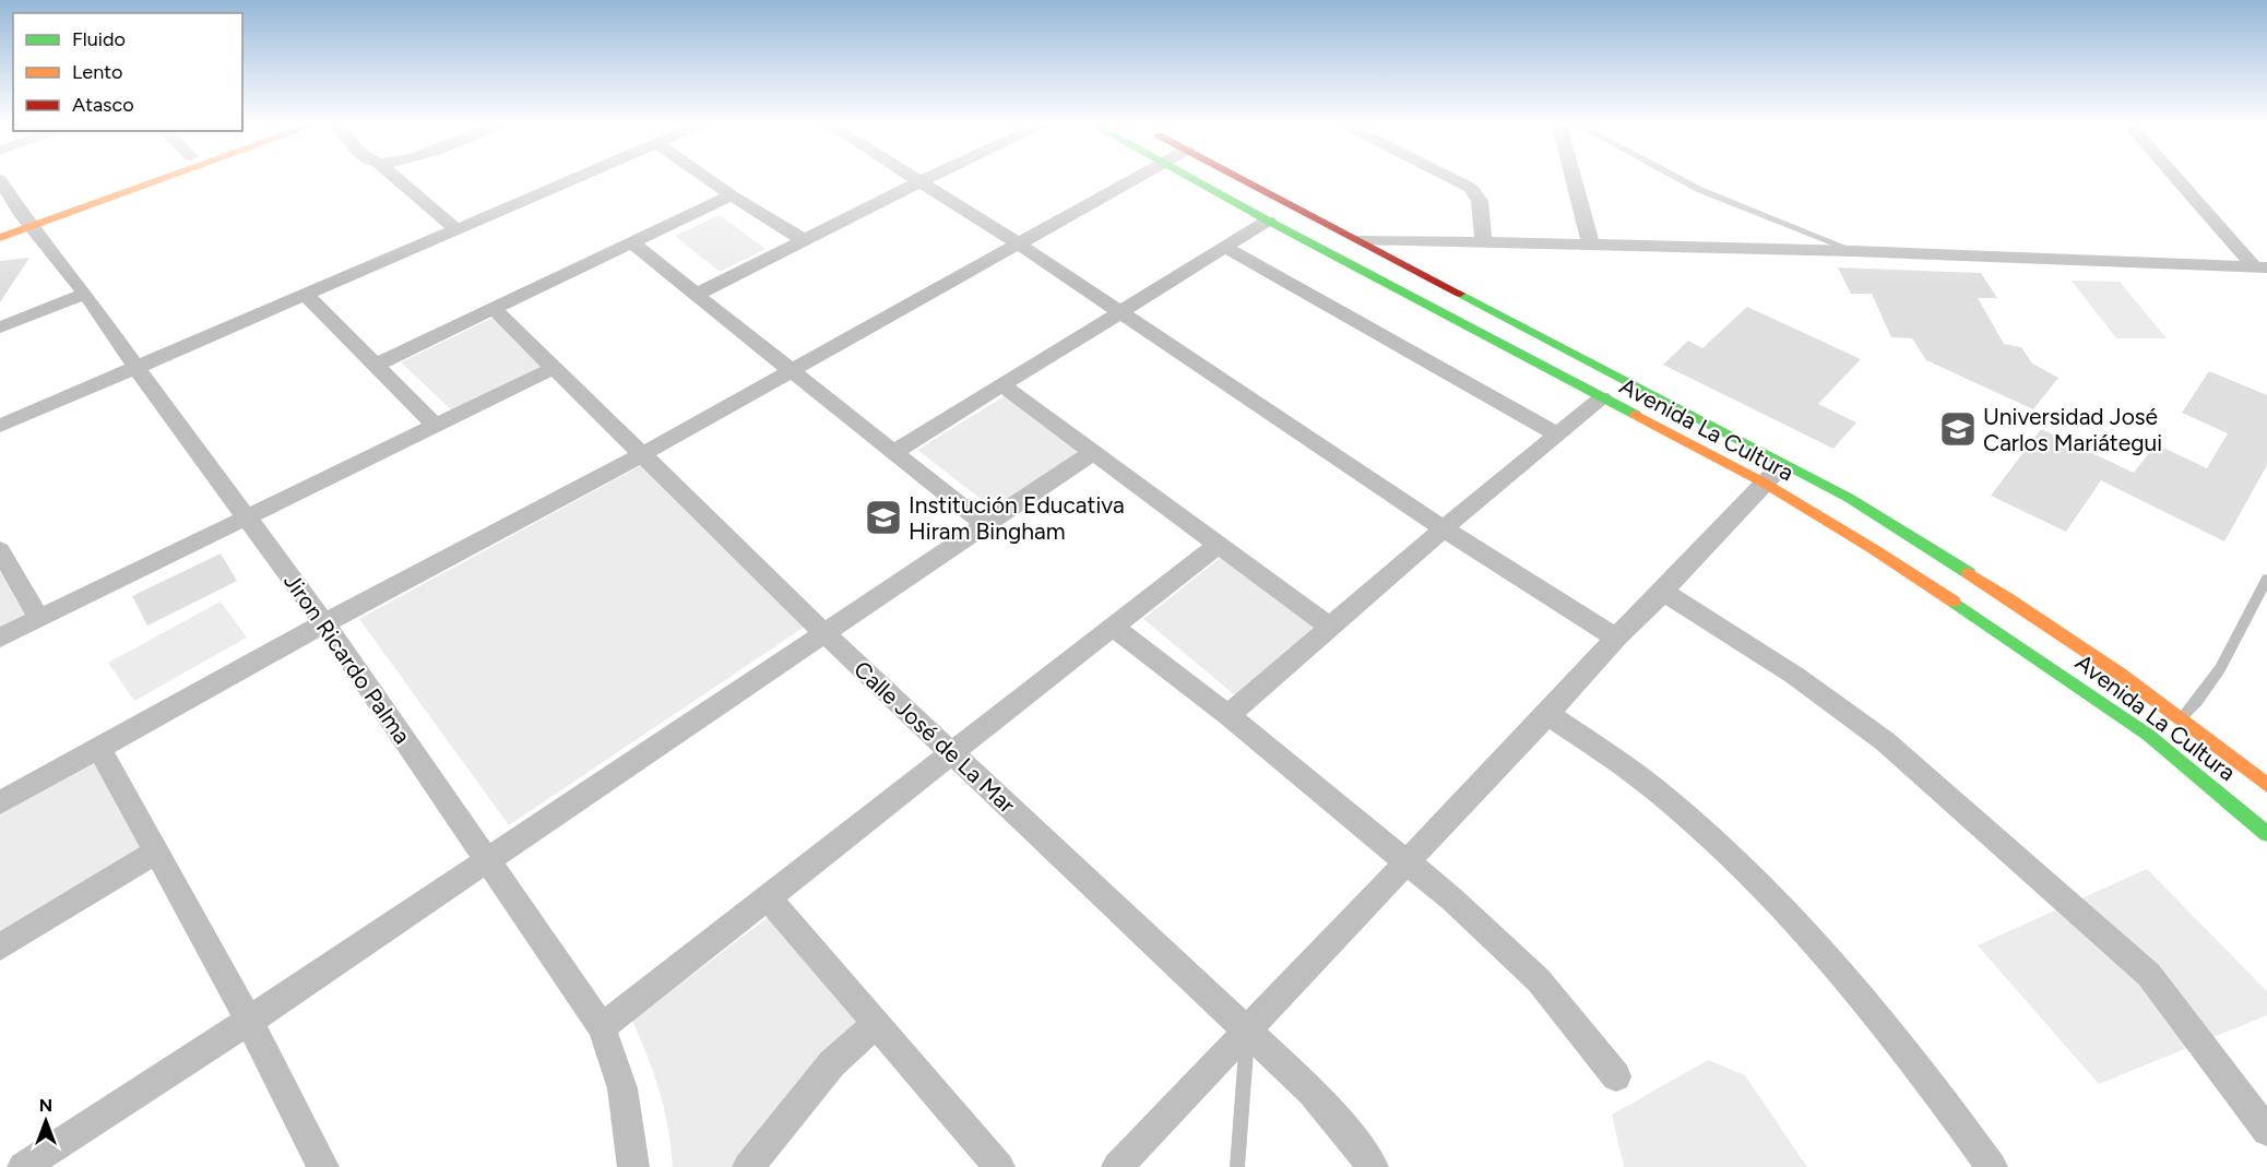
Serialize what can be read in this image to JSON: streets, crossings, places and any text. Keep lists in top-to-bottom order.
{
  "streets": {
    "street": ["Avenida La Cultura", "Jiron Ricardo Palma", "Calle José de La Mar"]
  },
  "places": {
    "school or university": ["Universidad José Carlos Mariátegui", "Institución Educativa Hiram Bingham"]
  },
  "legend": ["Fluido", "Lento", "Atasco"],
  "north": "top"
}
